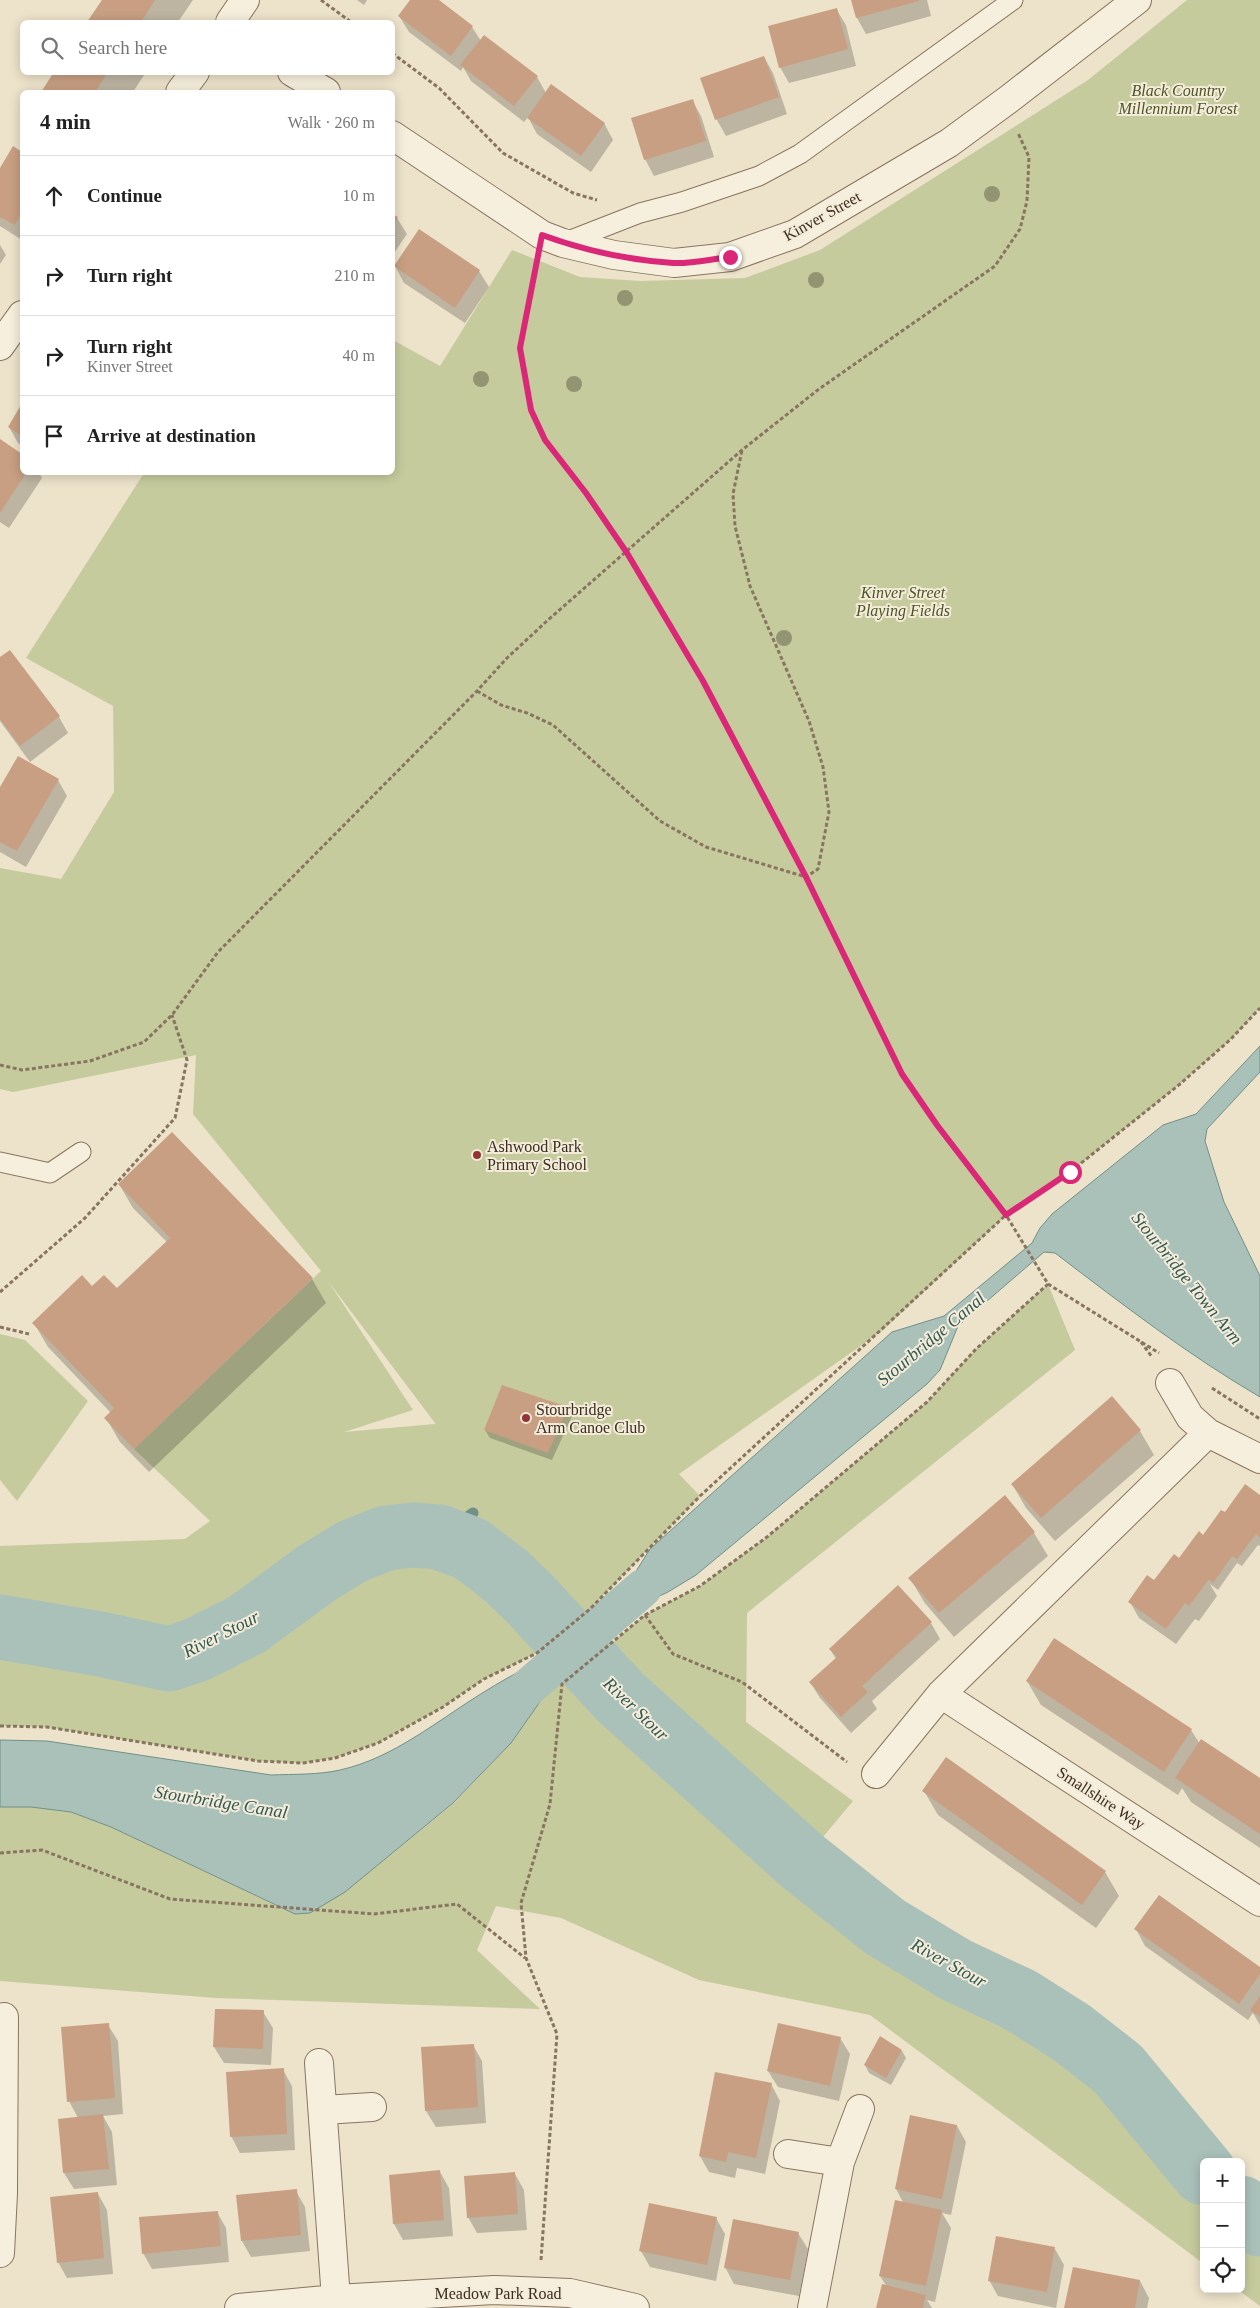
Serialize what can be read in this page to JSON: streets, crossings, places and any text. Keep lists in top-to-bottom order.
{
  "streets": {
    "street": ["Kinver Street", "Smallshire Way", "Meadow Park Road"]
  },
  "water": ["Stourbridge Town Arm", "Stourbridge Canal", "River Stour"],
  "parks": ["Black Country Millennium Forest", "Kinver Street Playing Fields"],
  "places": ["Ashwood Park Primary School", "Stourbridge Arm Canoe Club"],
  "page": {
    "search": "Search here",
    "heading": ["4 min", "Walk · 260 m"],
    "list": [
      ["Continue", "10 m"],
      ["Turn right", "210 m"],
      ["Turn right", "Kinver Street", "40 m"],
      "Arrive at destination"
    ],
    "map_buttons": ["+", "−"]
  }
}
